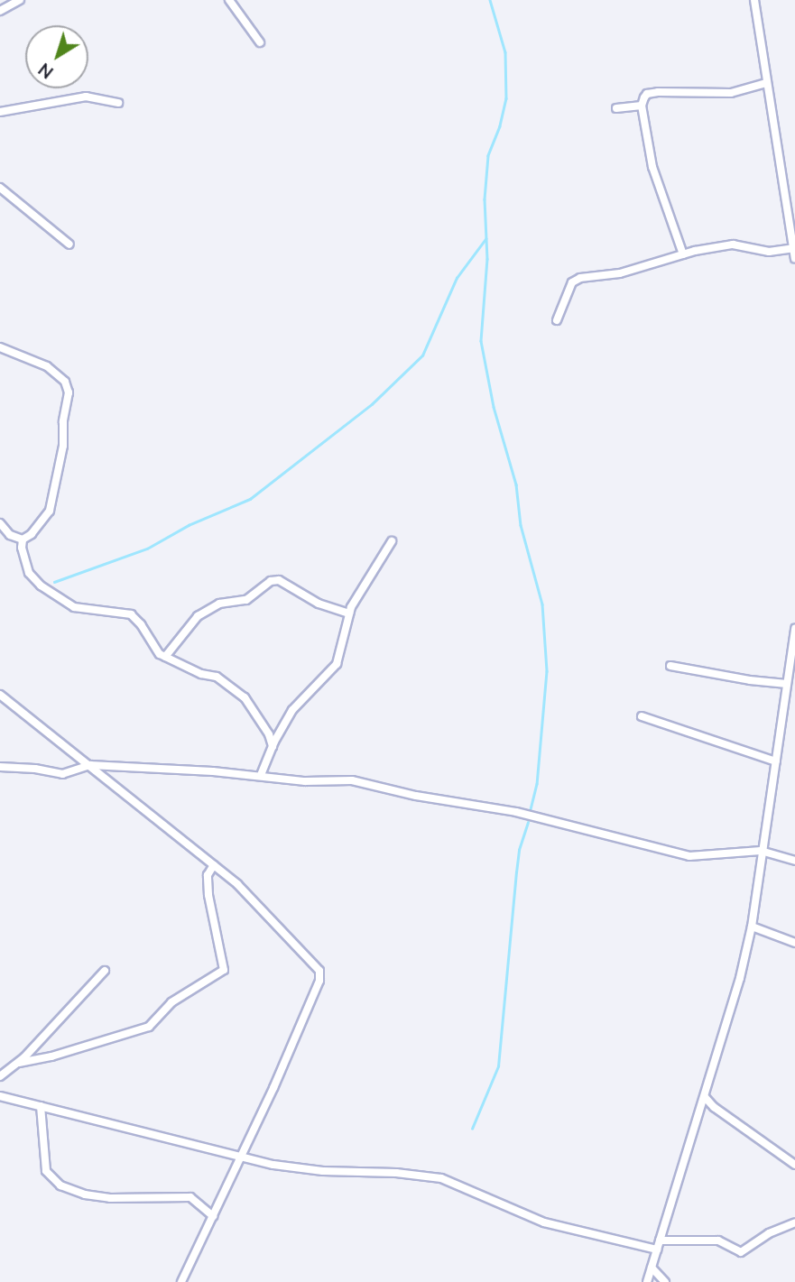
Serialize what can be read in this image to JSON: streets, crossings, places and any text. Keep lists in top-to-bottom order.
{
  "north": "bottom left"
}
